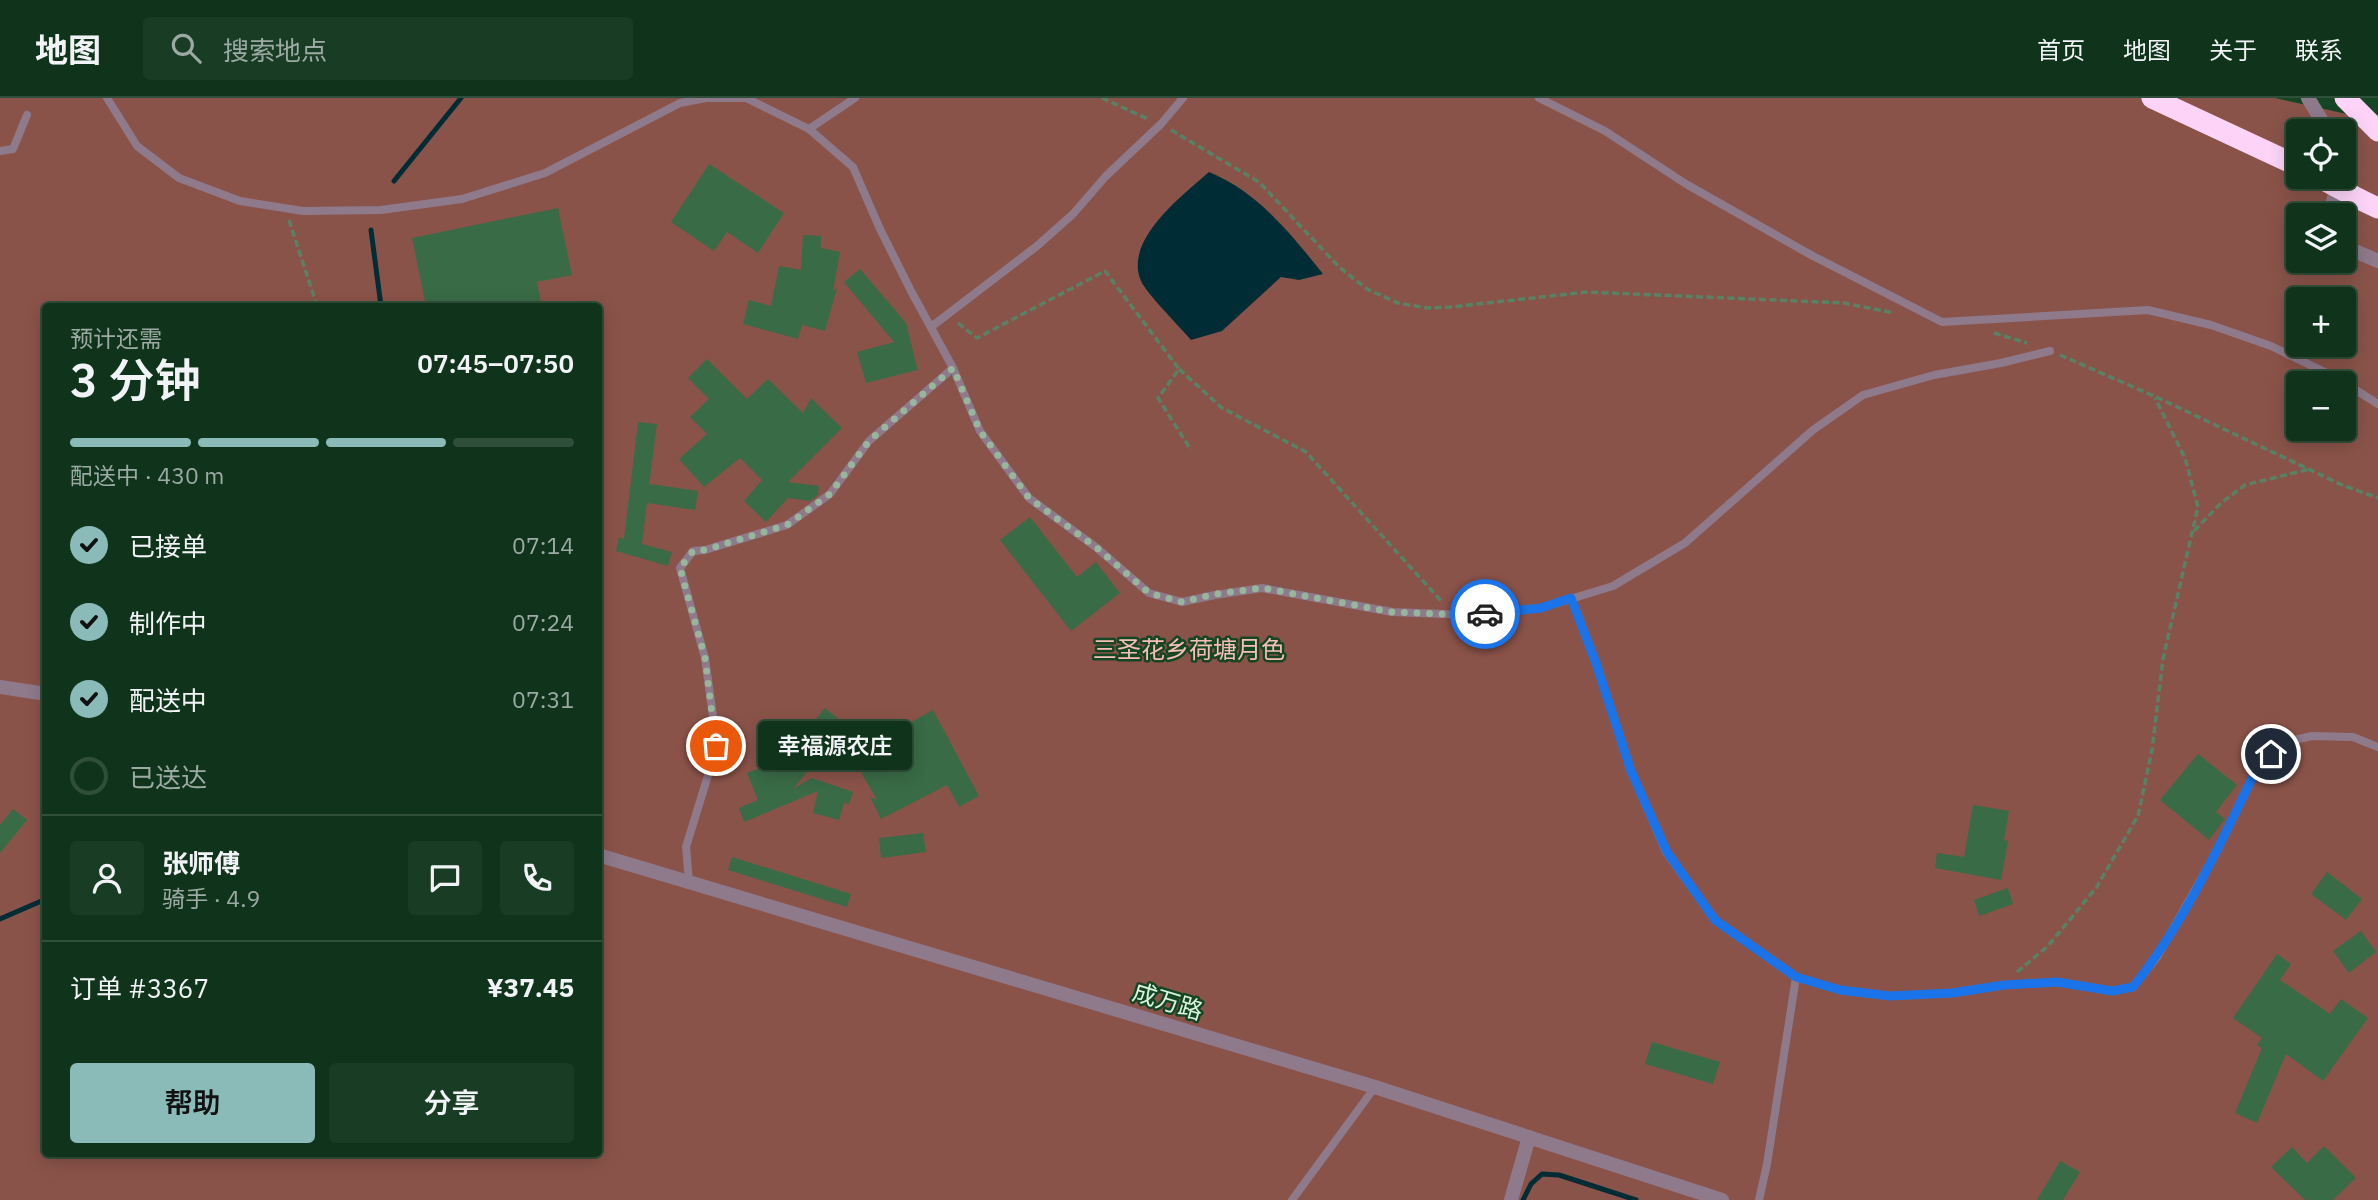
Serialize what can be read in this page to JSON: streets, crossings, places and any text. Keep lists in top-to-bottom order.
{
  "streets": {
    "street": ["成万路"]
  },
  "parks": ["三圣花乡荷塘月色"],
  "places": ["幸福源农庄"],
  "page": {
    "header": "地图",
    "search": "搜索地点",
    "nav": [
      "首页",
      "地图",
      "关于",
      "联系"
    ],
    "map_buttons": ["+", "−"],
    "heading": ["3 分钟", "预计还需", "07:45–07:50"],
    "panel": [
      "张师傅",
      "骑手 · 4.9",
      "订单 #3367",
      "¥37.45"
    ],
    "bar": "配送中 · 430 m",
    "list": [
      ["已接单", "07:14"],
      ["制作中", "07:24"],
      ["配送中", "07:31"],
      "已送达"
    ],
    "bubble": "幸福源农庄",
    "buttons": ["帮助", "分享"]
  }
}
